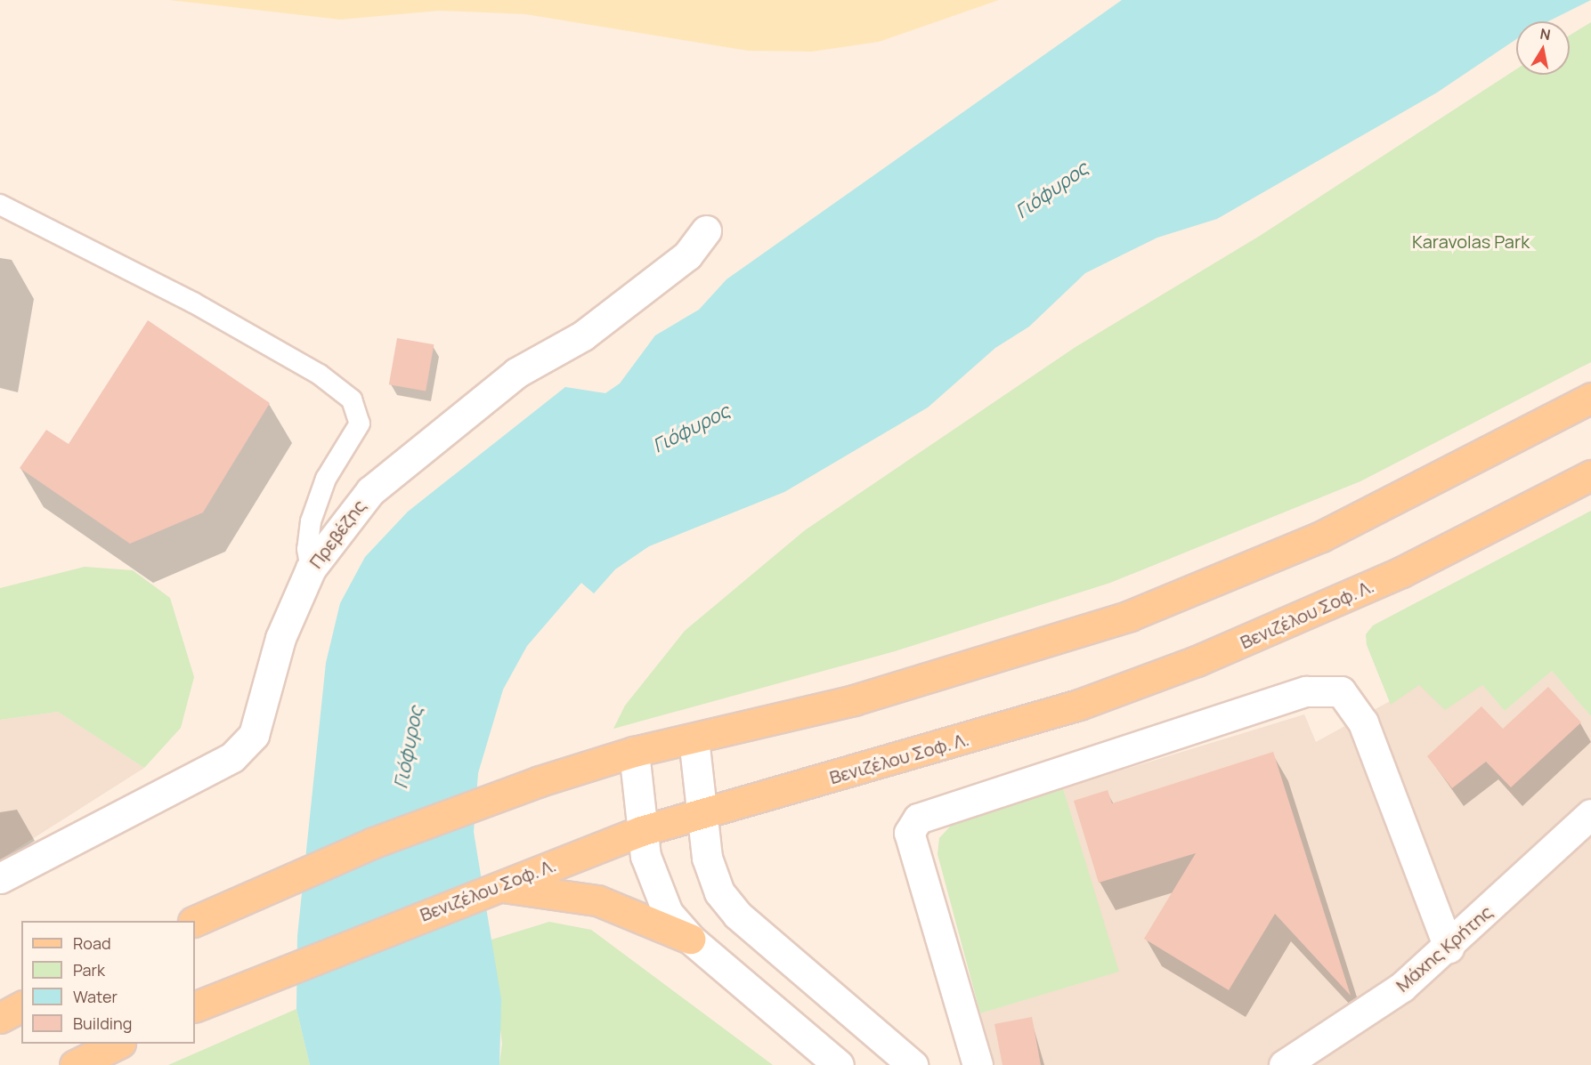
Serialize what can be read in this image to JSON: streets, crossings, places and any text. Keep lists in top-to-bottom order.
{
  "streets": {
    "main road": ["Βενιζέλου Σοφ. Λ."],
    "street": ["Πρεβέζης", "Μάχης Κρήτης"]
  },
  "water": ["Γιόφυρος"],
  "parks": ["Karavolas Park"],
  "legend": [
    "Road",
    "Park",
    "Water",
    "Building"
  ],
  "north": "top"
}
